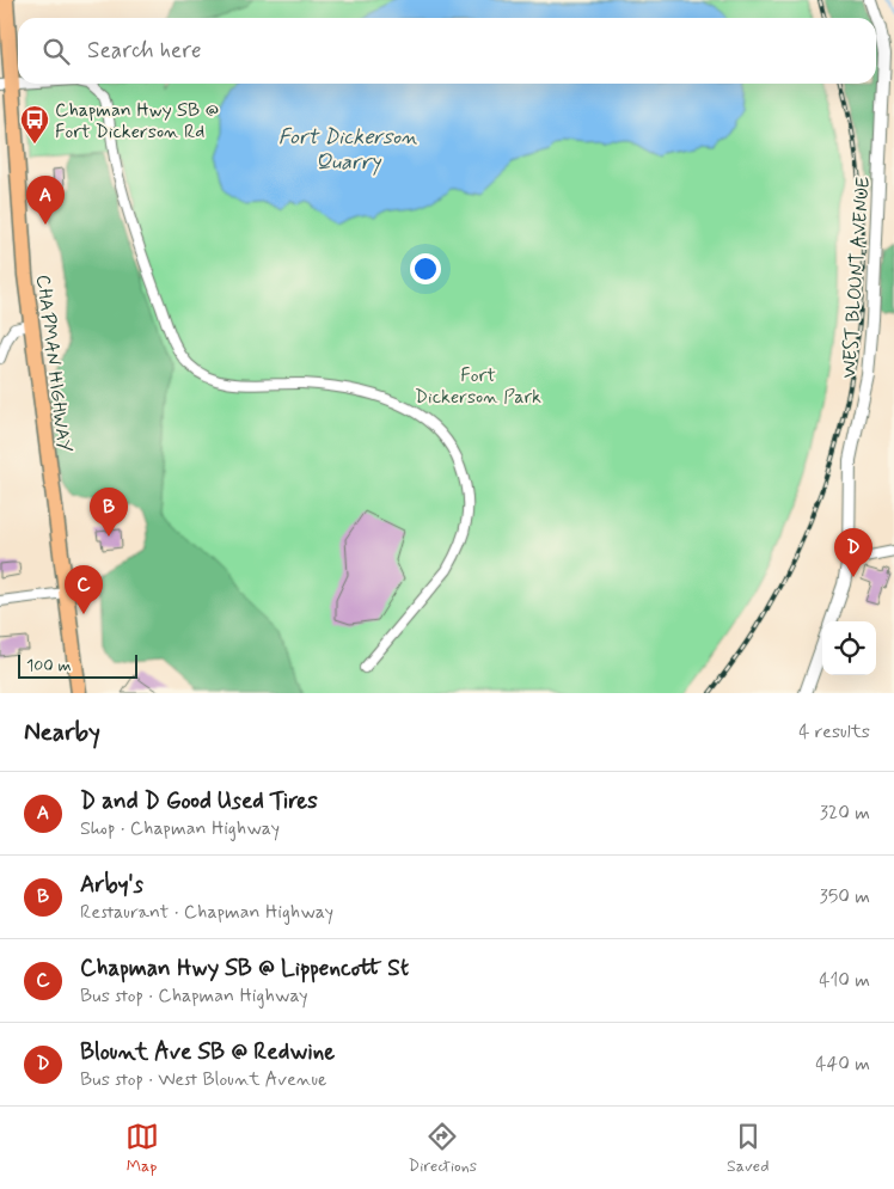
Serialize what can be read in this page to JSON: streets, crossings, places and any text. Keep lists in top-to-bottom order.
{
  "streets": {
    "highway": ["CHAPMAN HIGHWAY"],
    "street": ["WEST BLOUNT AVENUE"]
  },
  "water": ["Fort Dickerson Quarry"],
  "parks": ["Fort Dickerson Park"],
  "places": {
    "bus stop": ["Chapman Hwy SB @ Fort Dickerson Rd"]
  },
  "scale_bar": "100 m",
  "page": {
    "search": "Search here",
    "pins": [
      "A",
      "B",
      "D",
      "C"
    ],
    "scale": "100 m",
    "heading": ["Nearby", "4 results"],
    "list": [
      {
        "mark": "A",
        "name": "D and D Good Used Tires",
        "note": "Shop · Chapman Highway",
        "value": "320 m"
      },
      {
        "mark": "B",
        "name": "Arby's",
        "note": "Restaurant · Chapman Highway",
        "value": "350 m"
      },
      {
        "mark": "C",
        "name": "Chapman Hwy SB @ Lippencott St",
        "note": "Bus stop · Chapman Highway",
        "value": "410 m"
      },
      {
        "mark": "D",
        "name": "Blount Ave SB @ Redwine",
        "note": "Bus stop · West Blount Avenue",
        "value": "440 m"
      }
    ],
    "nav": ["Map", "Directions", "Saved"]
  }
}
